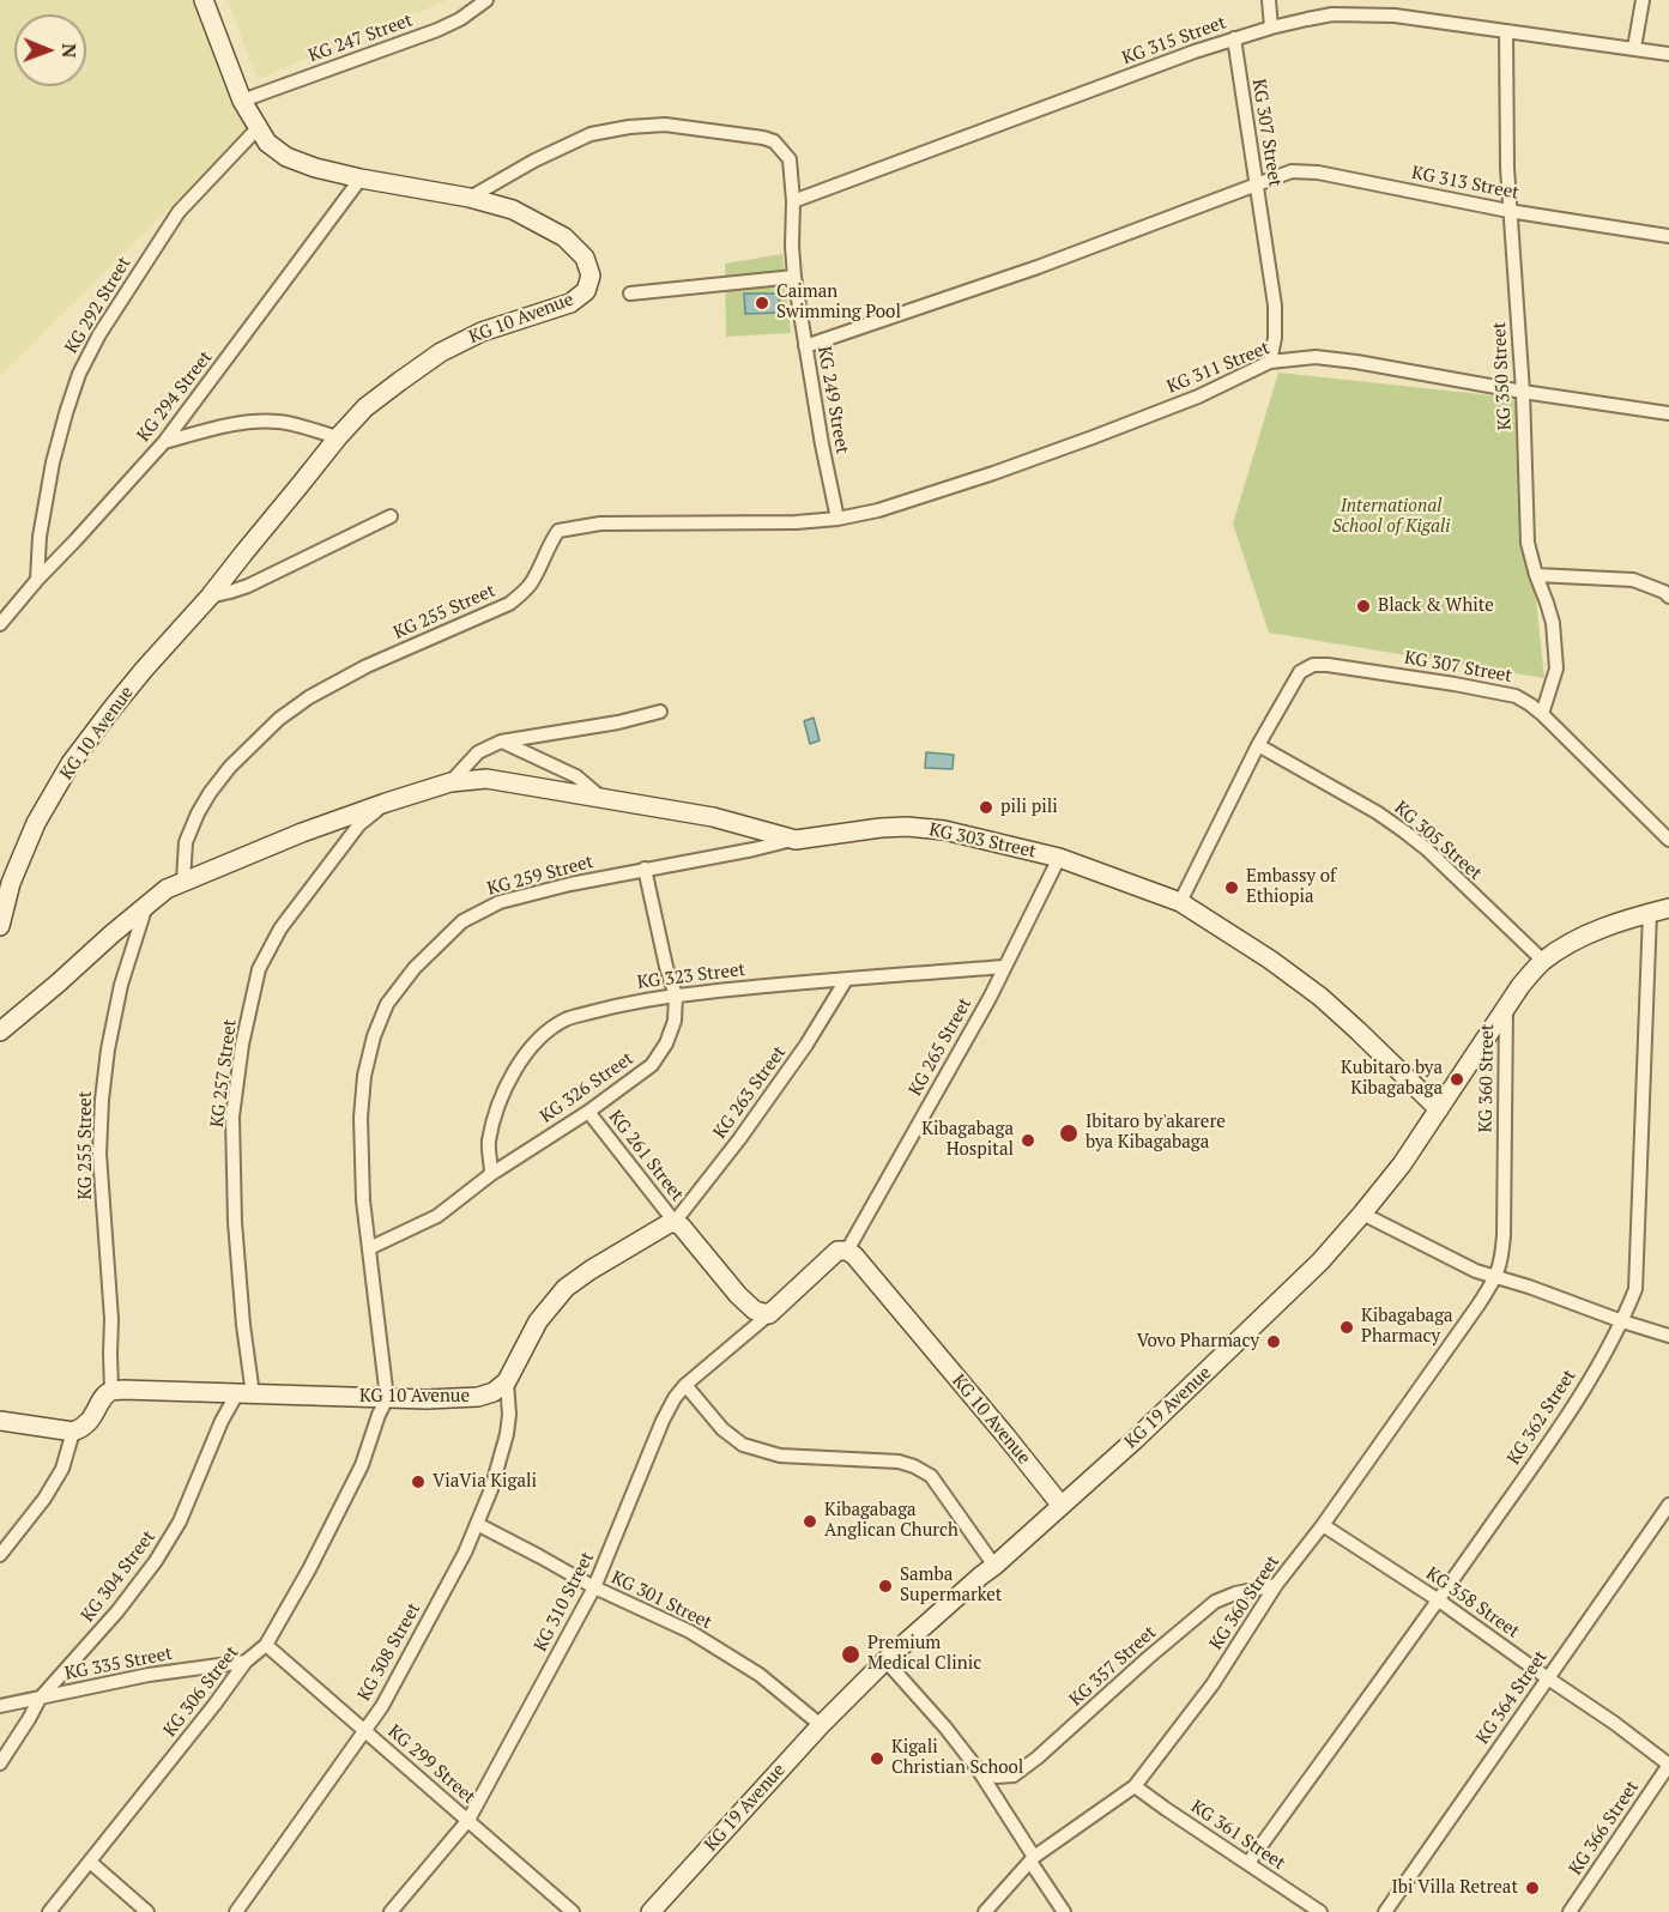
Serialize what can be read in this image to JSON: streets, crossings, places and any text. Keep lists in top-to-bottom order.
{
  "streets": {
    "street": [
      "KG 247 Street",
      "KG 315 Street",
      "KG 307 Street",
      "KG 313 Street",
      "KG 292 Street",
      "KG 10 Avenue",
      "KG 311 Street",
      "KG 350 Street",
      "KG 294 Street",
      "KG 249 Street",
      "KG 255 Street",
      "KG 303 Street",
      "KG 305 Street",
      "KG 259 Street",
      "KG 323 Street",
      "KG 265 Street",
      "KG 257 Street",
      "KG 360 Street",
      "KG 326 Street",
      "KG 263 Street",
      "KG 261 Street",
      "KG 19 Avenue",
      "KG 362 Street",
      "KG 304 Street",
      "KG 301 Street",
      "KG 310 Street",
      "KG 358 Street",
      "KG 308 Street",
      "KG 335 Street",
      "KG 357 Street",
      "KG 306 Street",
      "KG 364 Street",
      "KG 299 Street",
      "KG 366 Street",
      "KG 361 Street"
    ]
  },
  "crossings": [
    ["KG 247 Street", "KG 10 Avenue"],
    ["KG 315 Street", "KG 307 Street"],
    ["KG 315 Street", "KG 350 Street"],
    ["KG 315 Street", "KG 249 Street"],
    ["KG 307 Street", "KG 313 Street"],
    ["KG 307 Street", "KG 311 Street"],
    ["KG 307 Street", "KG 350 Street"],
    ["KG 307 Street", "KG 305 Street"],
    ["KG 313 Street", "KG 350 Street"],
    ["KG 313 Street", "KG 249 Street"],
    ["KG 292 Street", "KG 10 Avenue"],
    ["KG 292 Street", "KG 294 Street"],
    ["KG 10 Avenue", "KG 294 Street"],
    ["KG 10 Avenue", "KG 249 Street"],
    ["KG 10 Avenue", "KG 255 Street"],
    ["KG 10 Avenue", "KG 259 Street"],
    ["KG 10 Avenue", "KG 265 Street"],
    ["KG 10 Avenue", "KG 257 Street"],
    ["KG 10 Avenue", "KG 19 Avenue"],
    ["KG 10 Avenue", "KG 304 Street"],
    ["KG 10 Avenue", "KG 308 Street"],
    ["KG 10 Avenue", "KG 306 Street"],
    ["KG 311 Street", "KG 350 Street"],
    ["KG 311 Street", "KG 249 Street"],
    ["KG 311 Street", "KG 255 Street"],
    ["KG 249 Street", "KG 255 Street"],
    ["KG 255 Street", "KG 303 Street"],
    ["KG 303 Street", "KG 259 Street"],
    ["KG 303 Street", "KG 265 Street"],
    ["KG 303 Street", "KG 257 Street"],
    ["KG 303 Street", "KG 19 Avenue"],
    ["KG 305 Street", "KG 19 Avenue"],
    ["KG 259 Street", "KG 326 Street"],
    ["KG 259 Street", "KG 306 Street"],
    ["KG 323 Street", "KG 265 Street"],
    ["KG 323 Street", "KG 326 Street"],
    ["KG 323 Street", "KG 263 Street"],
    ["KG 257 Street", "KG 304 Street"],
    ["KG 360 Street", "KG 19 Avenue"],
    ["KG 360 Street", "KG 358 Street"],
    ["KG 360 Street", "KG 357 Street"],
    ["KG 360 Street", "KG 361 Street"],
    ["KG 326 Street", "KG 261 Street"],
    ["KG 263 Street", "KG 261 Street"],
    ["KG 19 Avenue", "KG 362 Street"],
    ["KG 19 Avenue", "KG 301 Street"],
    ["KG 362 Street", "KG 358 Street"],
    ["KG 362 Street", "KG 361 Street"],
    ["KG 304 Street", "KG 335 Street"],
    ["KG 301 Street", "KG 310 Street"],
    ["KG 301 Street", "KG 308 Street"],
    ["KG 310 Street", "KG 299 Street"],
    ["KG 358 Street", "KG 364 Street"],
    ["KG 358 Street", "KG 366 Street"],
    ["KG 308 Street", "KG 299 Street"],
    ["KG 335 Street", "KG 306 Street"],
    ["KG 306 Street", "KG 299 Street"]
  ],
  "parks": ["International School of Kigali"],
  "places": [
    "Caiman Swimming Pool",
    "Black & White",
    "pili pili",
    "Embassy of Ethiopia",
    "Kubitaro bya Kibagabaga",
    "Ibitaro by'akarere bya Kibagabaga",
    "Kibagabaga Hospital",
    "Kibagabaga Pharmacy",
    "Vovo Pharmacy",
    "ViaVia Kigali",
    "Kibagabaga Anglican Church",
    "Samba Supermarket",
    "Premium Medical Clinic",
    "Kigali Christian School",
    "Ibi Villa Retreat"
  ],
  "north": "right"
}
